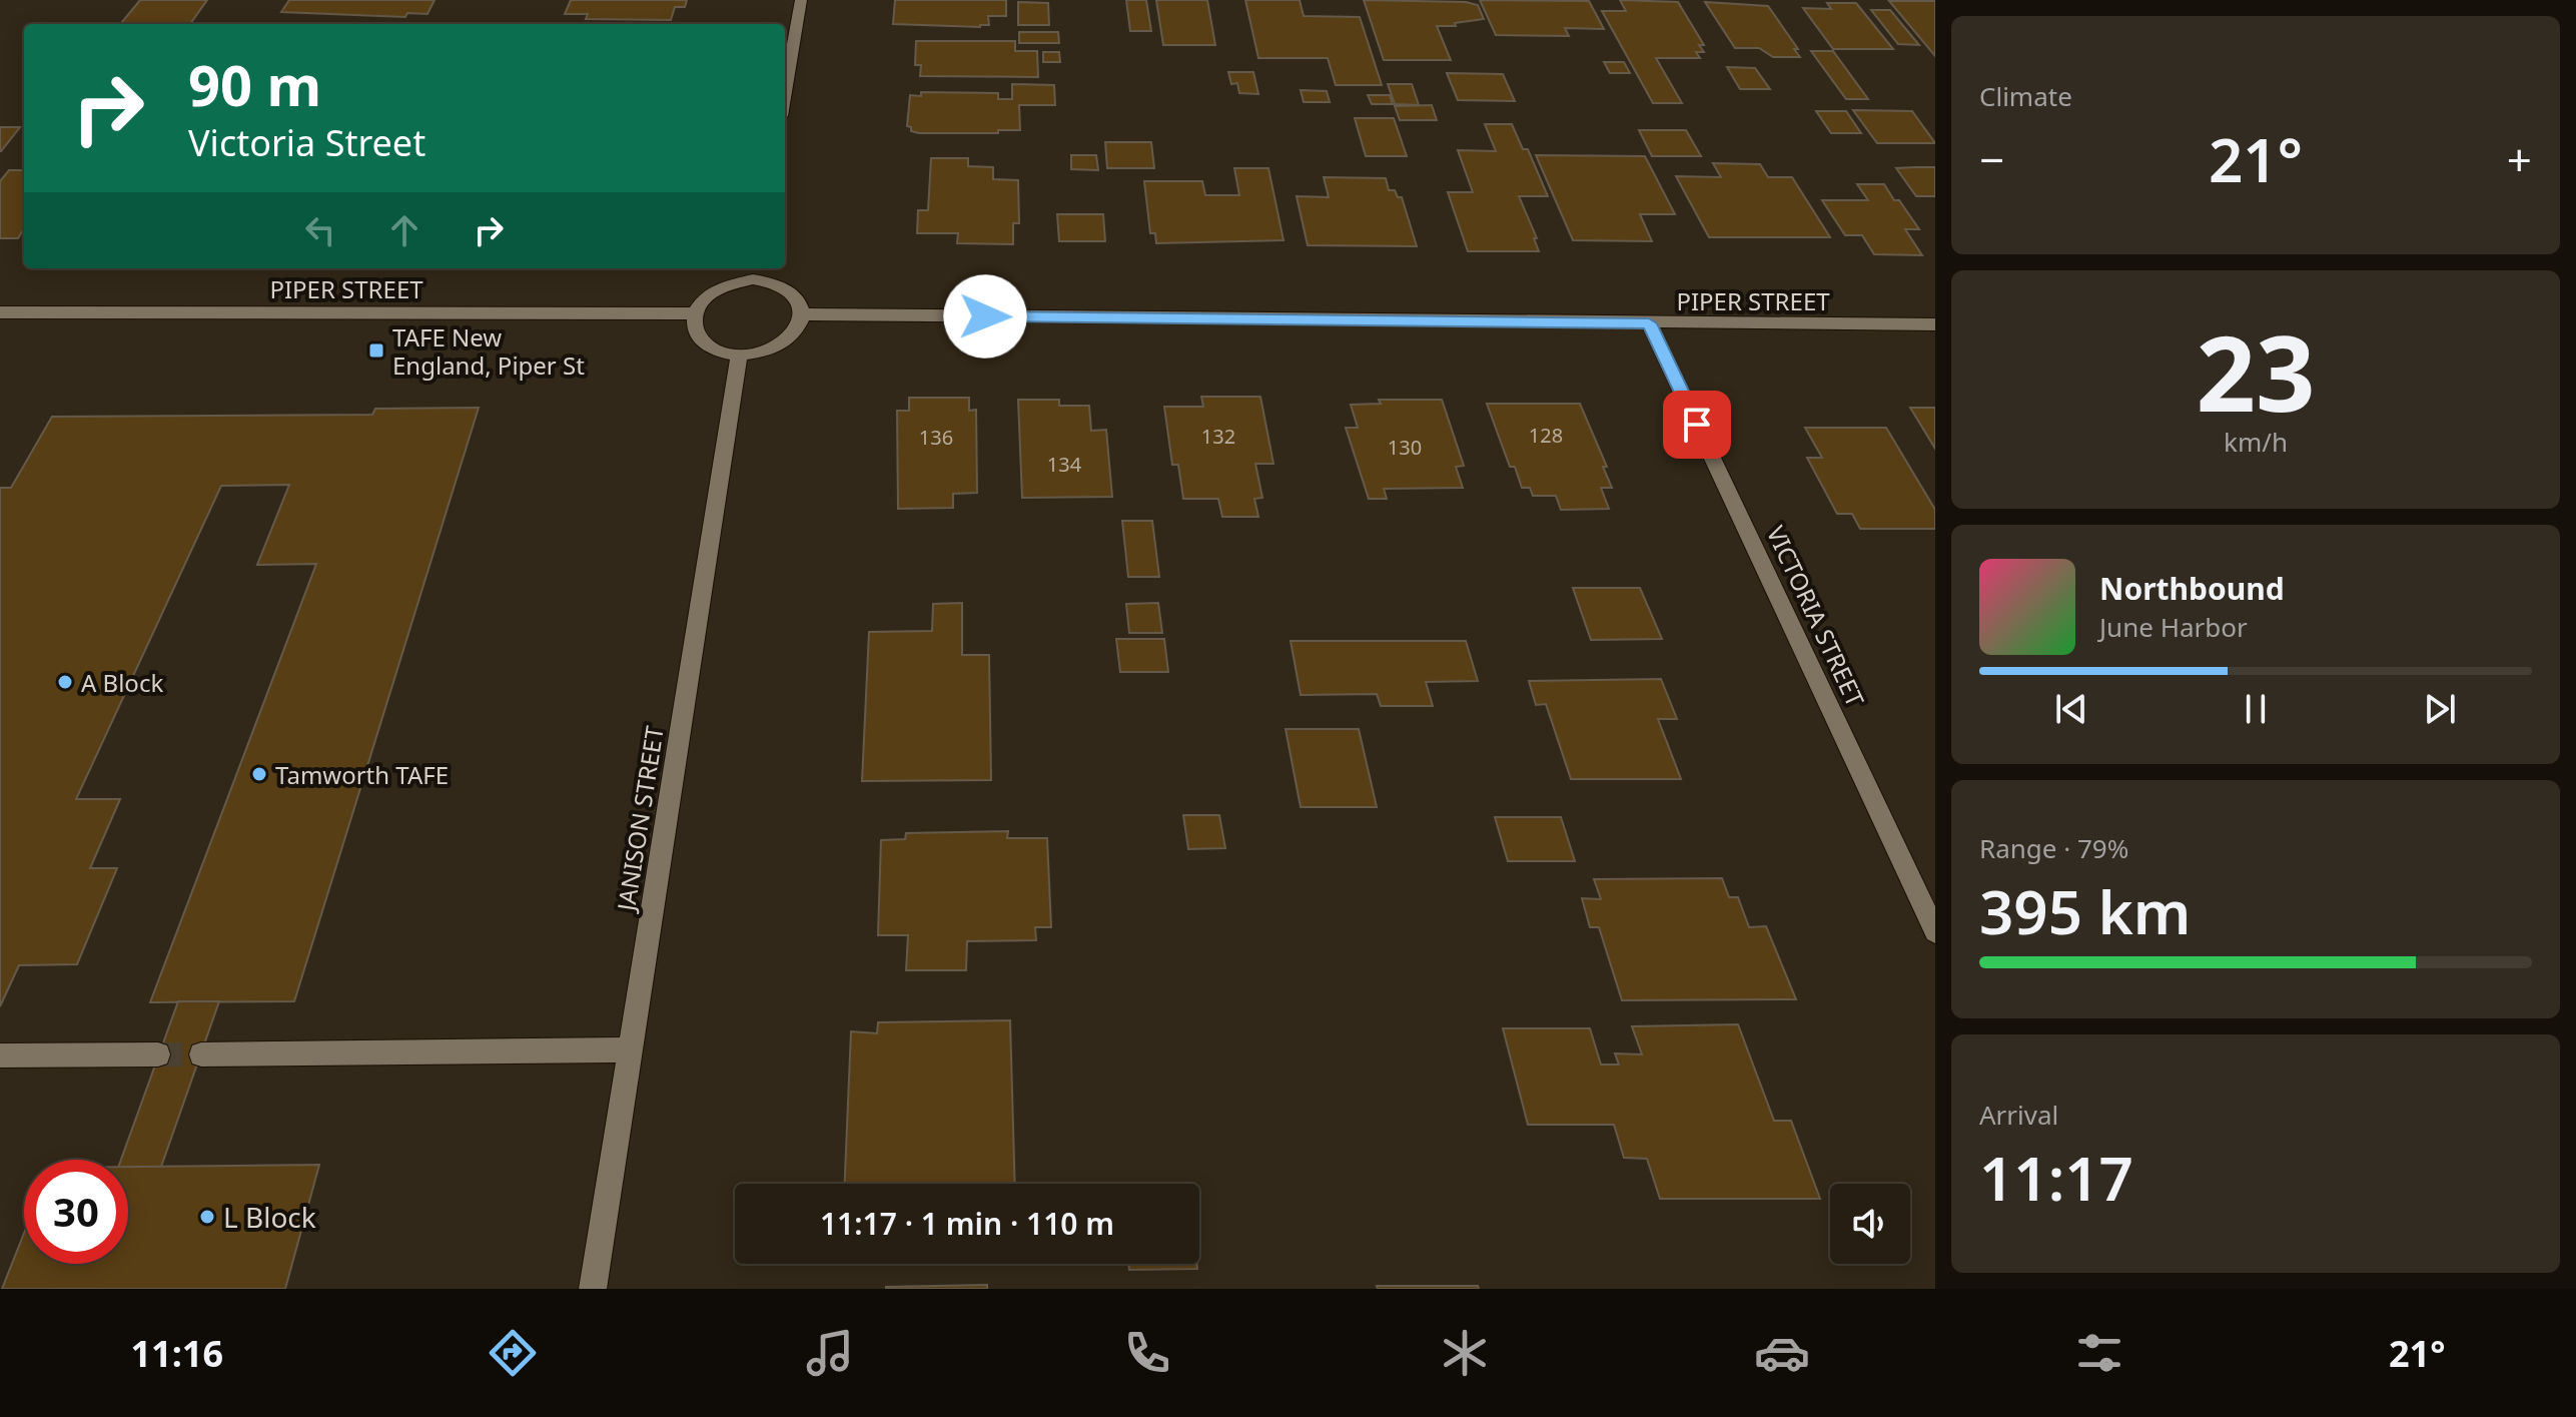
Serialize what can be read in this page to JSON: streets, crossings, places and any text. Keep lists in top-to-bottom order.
{
  "streets": {
    "street": ["PIPER STREET", "VICTORIA STREET", "JANISON STREET"]
  },
  "crossings": [
    ["PIPER STREET", "VICTORIA STREET"],
    ["PIPER STREET", "JANISON STREET"]
  ],
  "places": {
    "transit": ["TAFE New England, Piper St"],
    "other": ["A Block", "Tamworth TAFE", "L Block"]
  },
  "house_numbers": [
    "128",
    "132",
    "136",
    "130",
    "134"
  ],
  "page": {
    "tile": [
      "Climate",
      ["23", "km/h"],
      ["Range · 79%", "395 km"],
      ["Arrival", "11:17"]
    ],
    "turn": ["90 m", "Victoria Street"],
    "heat": ["−", "21°", "+"],
    "song": ["Northbound", "June Harbor"],
    "limit": "30",
    "trip": "11:17 · 1 min · 110 m",
    "tabs": ["11:16", "21°"]
  }
}
